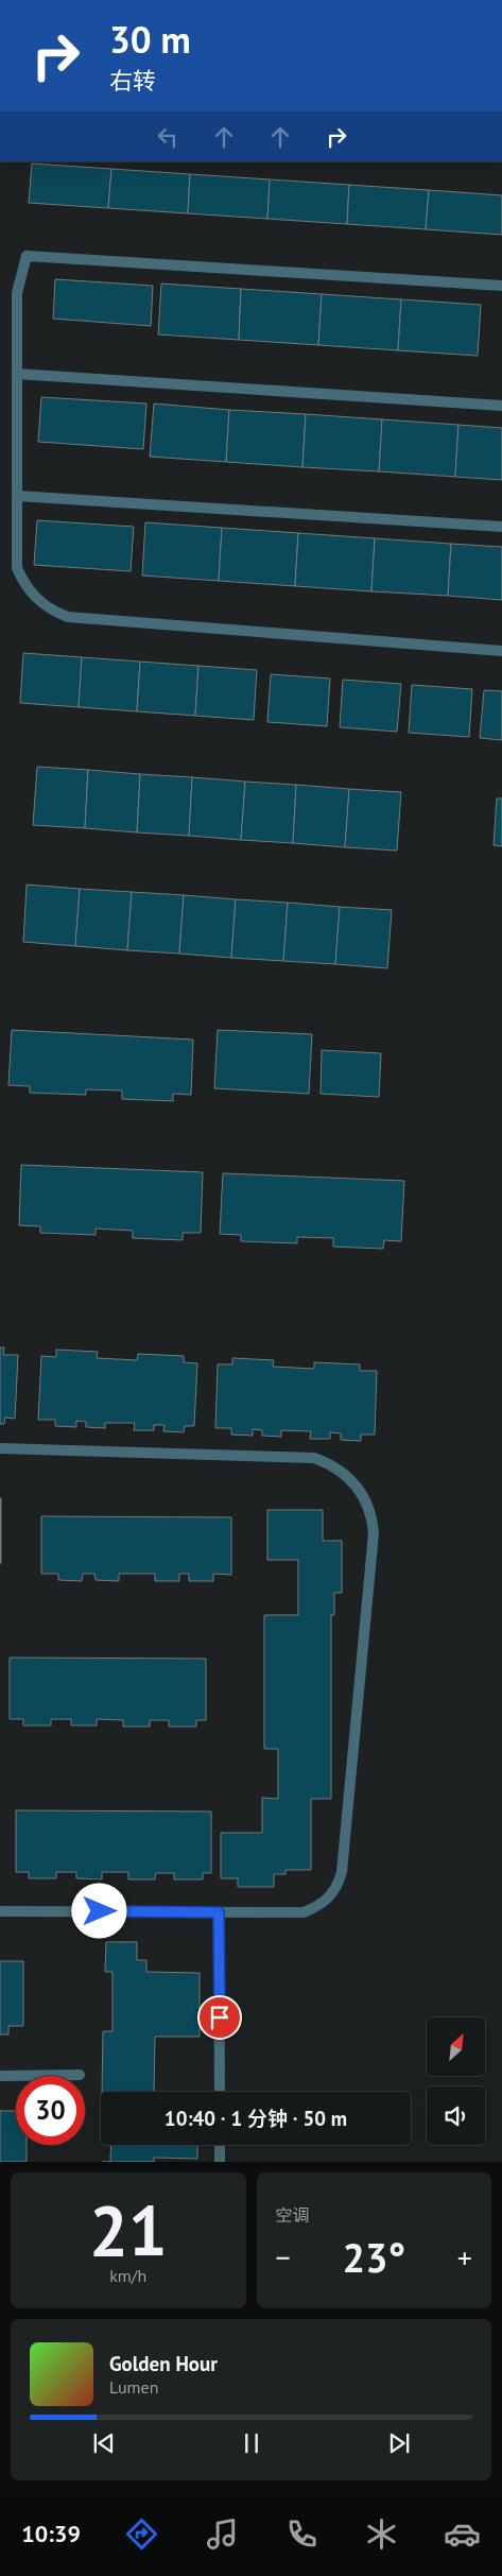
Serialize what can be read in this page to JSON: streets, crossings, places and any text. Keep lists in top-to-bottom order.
{
  "north": "top right",
  "page": {
    "turn": ["30 m", "右转"],
    "limit": "30",
    "trip": "10:40 · 1 分钟 · 50 m",
    "tile": [
      ["21", "km/h"],
      "空调"
    ],
    "heat": ["−", "23°", "+"],
    "song": ["Golden Hour", "Lumen"],
    "tabs": "10:39"
  }
}
